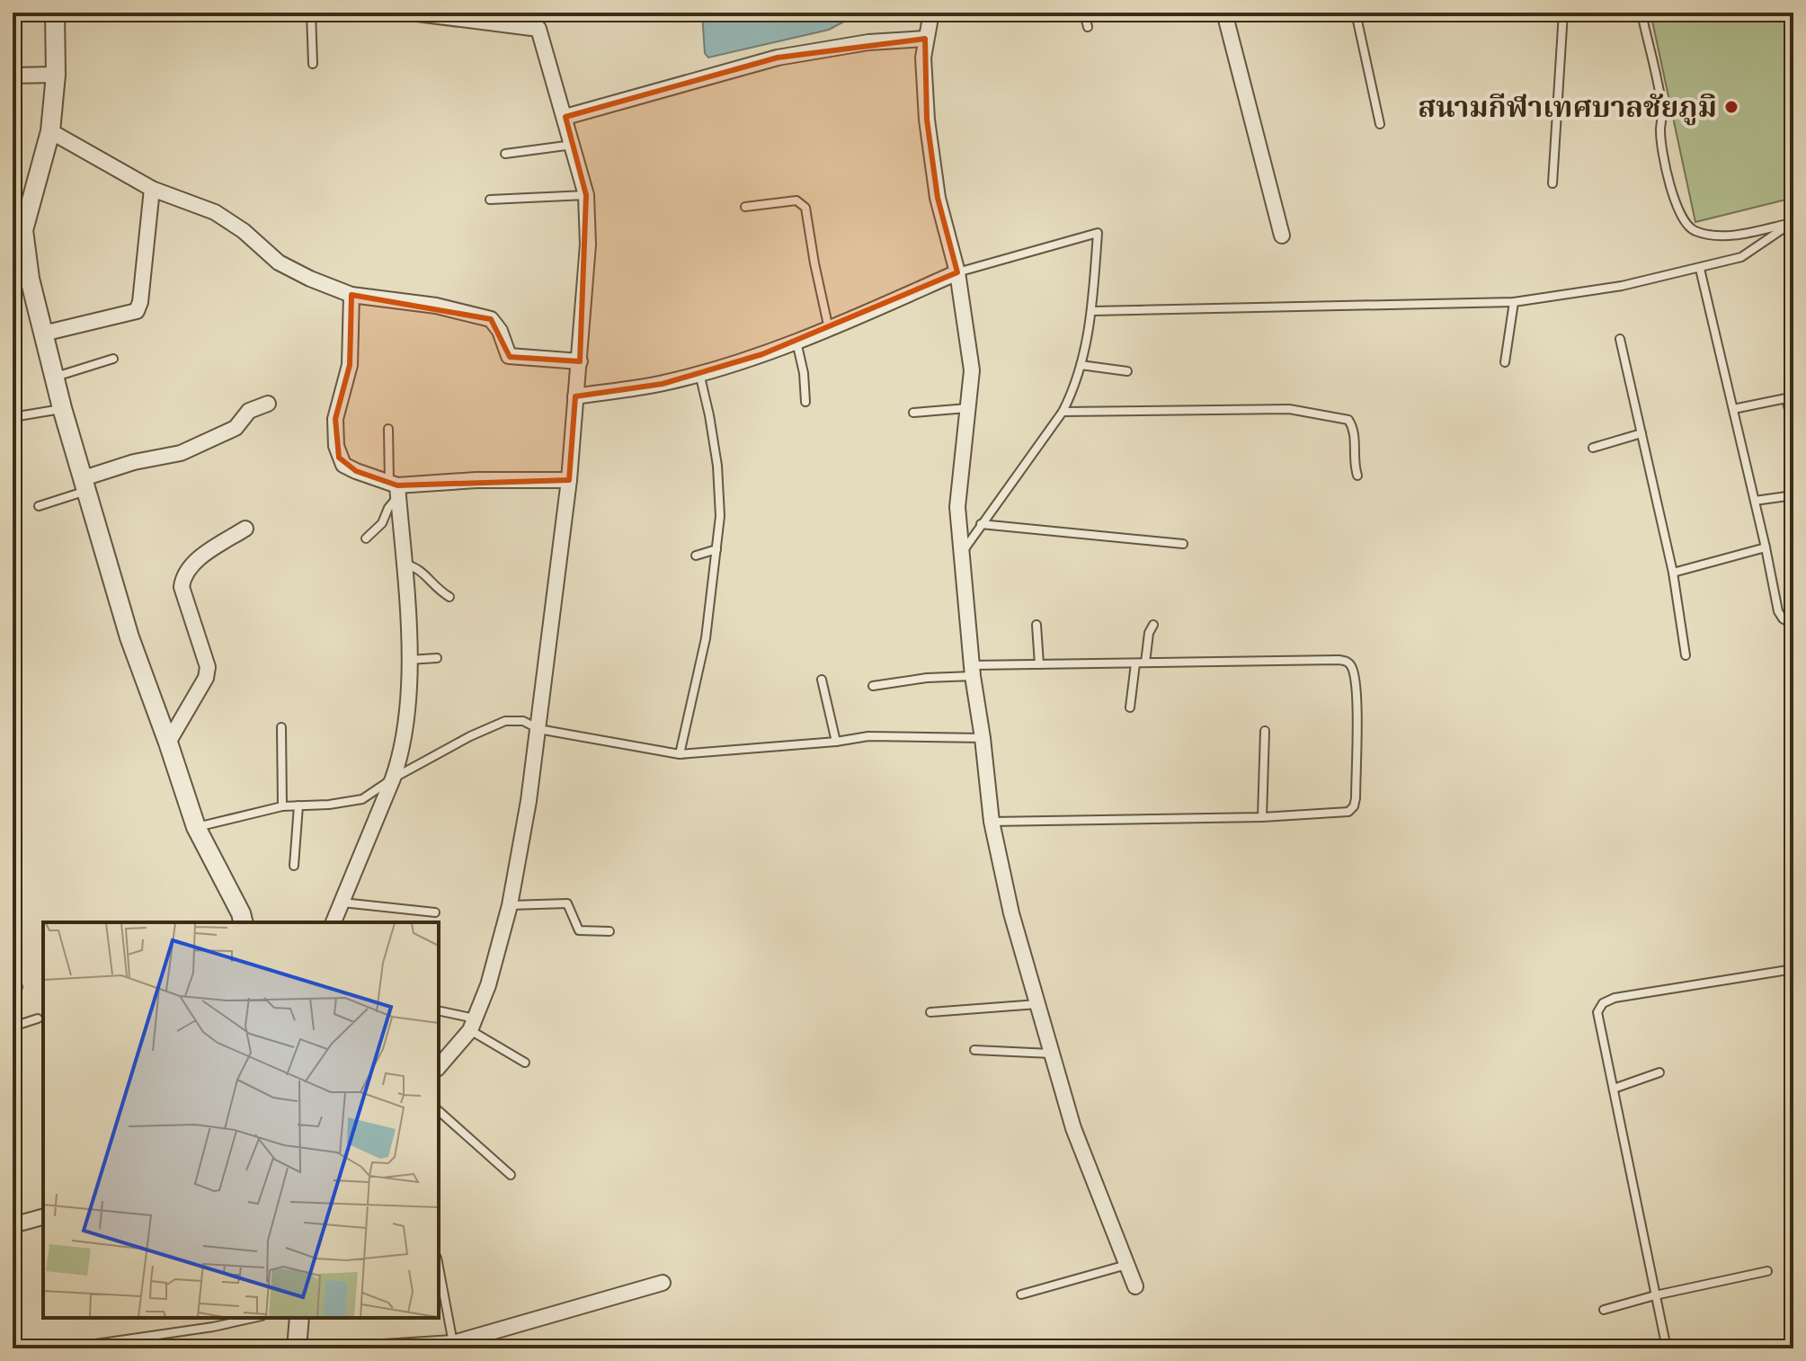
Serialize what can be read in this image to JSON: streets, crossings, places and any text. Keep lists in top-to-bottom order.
{
  "places": ["สนามกีฬาเทศบาลชัยภูมิ"]
}
